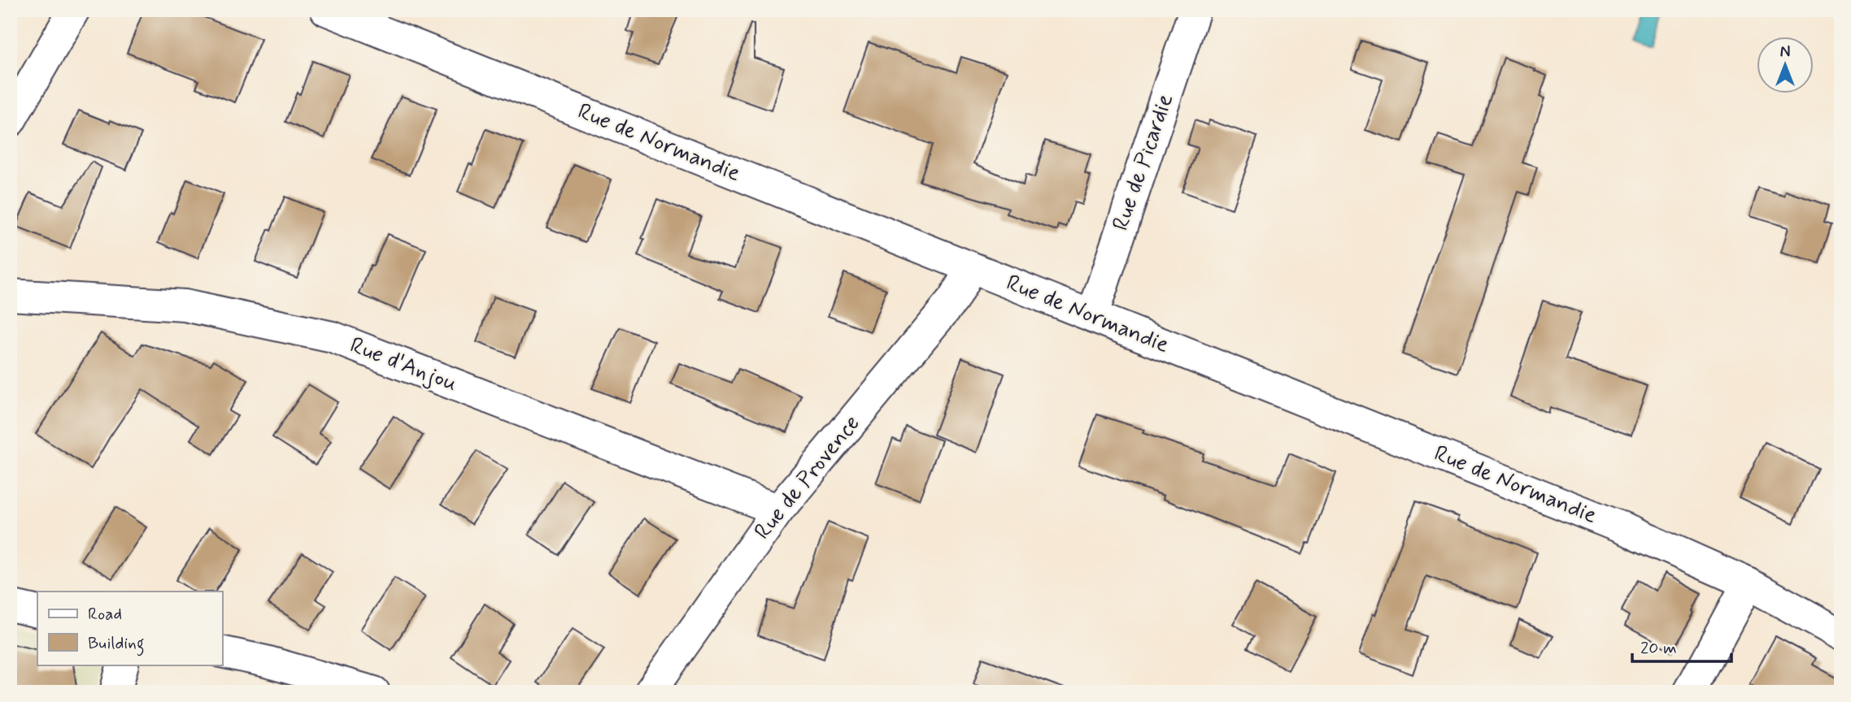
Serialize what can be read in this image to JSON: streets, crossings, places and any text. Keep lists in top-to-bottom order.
{
  "streets": {
    "street": [
      "Rue de Normandie",
      "Rue de Picardie",
      "Rue d'Anjou",
      "Rue de Provence"
    ]
  },
  "crossings": [
    ["Rue de Normandie", "Rue de Picardie"],
    ["Rue de Normandie", "Rue de Provence"],
    ["Rue d'Anjou", "Rue de Provence"]
  ],
  "legend": ["Road", "Building"],
  "scale_bar": "20 m",
  "north": "top"
}
